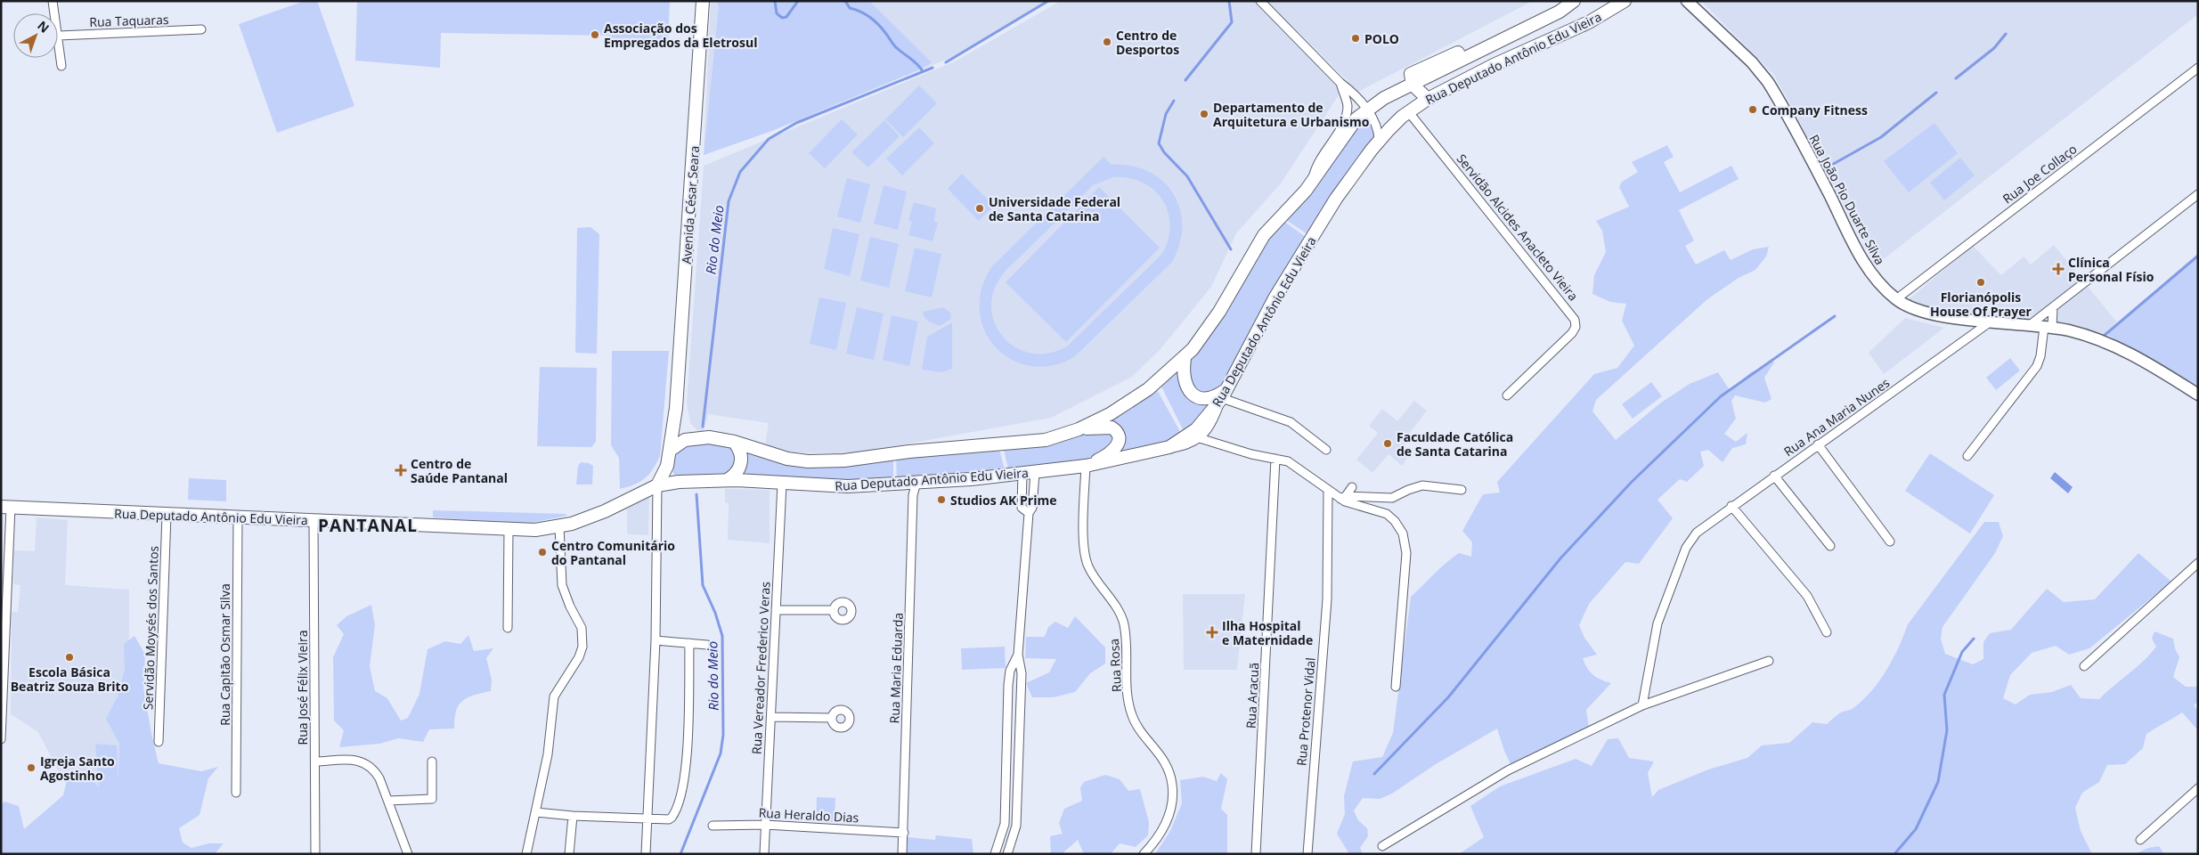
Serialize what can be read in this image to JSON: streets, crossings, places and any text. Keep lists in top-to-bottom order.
{
  "streets": {
    "main road": ["Rua Deputado Antônio Edu Vieira", "Rua João Pio Duarte Silva", "Avenida César Seara"],
    "street": [
      "Rua Taquaras",
      "Rua Joe Collaço",
      "Servidão Alcides Anacleto Vieira",
      "Rua Ana Maria Nunes",
      "Servidão Moysés dos Santos",
      "Rua Capitão Osmar Silva",
      "Rua Rosa",
      "Rua Vereador Frederico Veras",
      "Rua Maria Eduarda",
      "Rua José Félix Vieira",
      "Rua Aracuã",
      "Rua Protenor Vidal",
      "Rua Heraldo Dias"
    ]
  },
  "crossings": [
    ["Rua Deputado Antônio Edu Vieira", "Avenida César Seara"],
    ["Rua Deputado Antônio Edu Vieira", "Servidão Alcides Anacleto Vieira"],
    ["Rua Deputado Antônio Edu Vieira", "Servidão Moysés dos Santos"],
    ["Rua Deputado Antônio Edu Vieira", "Rua Capitão Osmar Silva"],
    ["Rua Deputado Antônio Edu Vieira", "Rua Rosa"],
    ["Rua Deputado Antônio Edu Vieira", "Rua Vereador Frederico Veras"],
    ["Rua Deputado Antônio Edu Vieira", "Rua Maria Eduarda"],
    ["Rua Deputado Antônio Edu Vieira", "Rua José Félix Vieira"],
    ["Rua Joe Collaço", "Rua João Pio Duarte Silva"],
    ["Rua João Pio Duarte Silva", "Rua Ana Maria Nunes"],
    ["Rua Vereador Frederico Veras", "Rua Heraldo Dias"],
    ["Rua Maria Eduarda", "Rua Heraldo Dias"]
  ],
  "districts": ["PANTANAL"],
  "water": ["Rio do Meio"],
  "places": {
    "other": [
      "Associação dos Empregados da Eletrosul",
      "POLO",
      "Centro de Desportos",
      "Company Fitness",
      "Departamento de Arquitetura e Urbanismo",
      "Universidade Federal de Santa Catarina",
      "Florianópolis House Of Prayer",
      "Faculdade Católica de Santa Catarina",
      "Studios AK Prime",
      "Centro Comunitário do Pantanal",
      "Escola Básica Beatriz Souza Brito",
      "Igreja Santo Agostinho"
    ],
    "health": ["Clínica Personal Físio", "Centro de Saúde Pantanal", "Ilha Hospital e Maternidade"]
  },
  "north": "top right"
}
